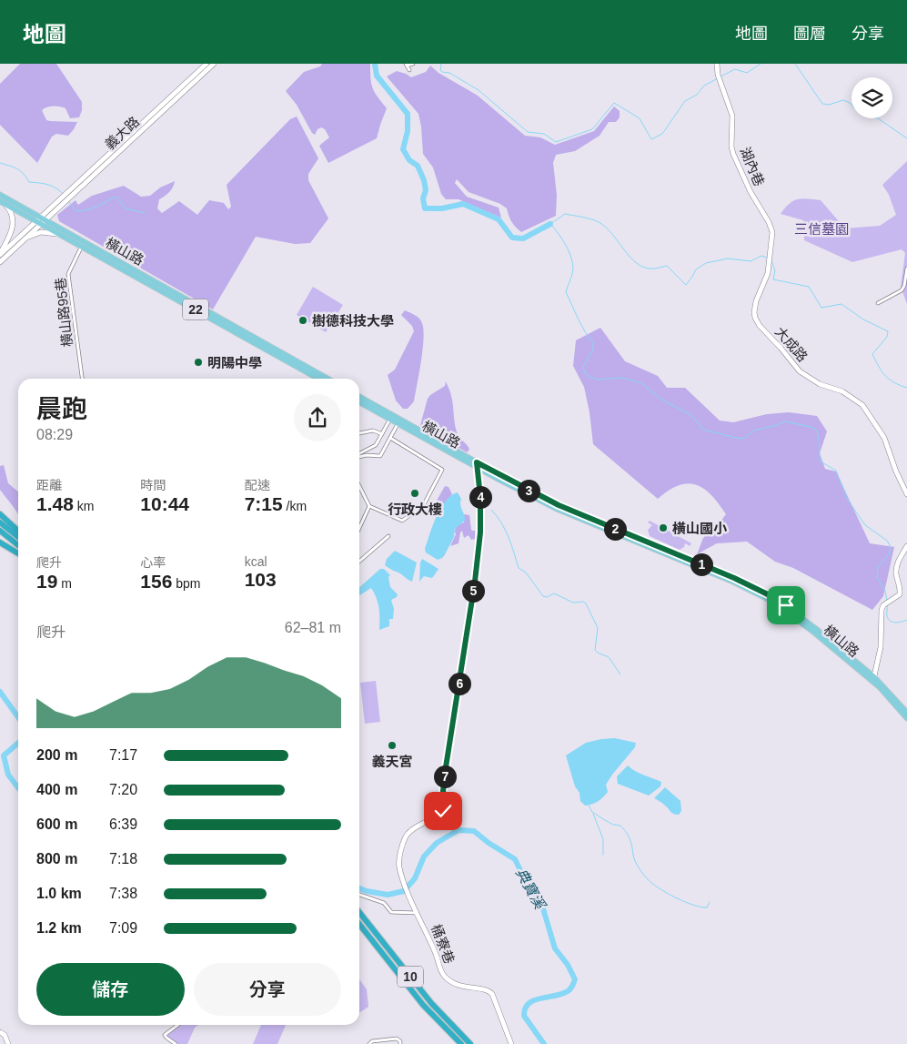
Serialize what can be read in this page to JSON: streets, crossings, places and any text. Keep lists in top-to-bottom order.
{
  "streets": {
    "highway": ["10"],
    "main road": ["橫山路", "22"],
    "street": [
      "義大路",
      "湖內巷",
      "橫山路95巷",
      "大成路",
      "桶寮巷"
    ]
  },
  "crossings": [
    ["義大路", "橫山路"],
    ["義大路", "22"],
    ["湖內巷", "大成路"],
    ["橫山路", "22"],
    ["橫山路", "橫山路95巷"],
    ["橫山路", "桶寮巷"]
  ],
  "water": ["典寶溪"],
  "parks": ["三信墓園"],
  "places": [
    "樹德科技大學",
    "明陽中學",
    "行政大樓",
    "橫山國小",
    "義天宮"
  ],
  "page": {
    "header": "地圖",
    "nav": ["地圖", "圖層", "分享"],
    "heading": ["晨跑", "08:29"],
    "stats": [
      ["距離", "1.48 km"],
      ["時間", "10:44"],
      ["配速", "7:15 /km"],
      ["爬升", "19 m"],
      ["心率", "156 bpm"],
      ["kcal", "103"]
    ],
    "pins": [
      "3",
      "4",
      "2",
      "1",
      "5",
      "6",
      "7"
    ],
    "chart": ["爬升", "62–81 m"],
    "list": [
      {
        "name": "200 m",
        "note": "7:17"
      },
      {
        "name": "400 m",
        "note": "7:20"
      },
      {
        "name": "600 m",
        "note": "6:39"
      },
      {
        "name": "800 m",
        "note": "7:18"
      },
      {
        "name": "1.0 km",
        "note": "7:38"
      },
      {
        "name": "1.2 km",
        "note": "7:09"
      }
    ],
    "buttons": ["儲存", "分享"]
  }
}
